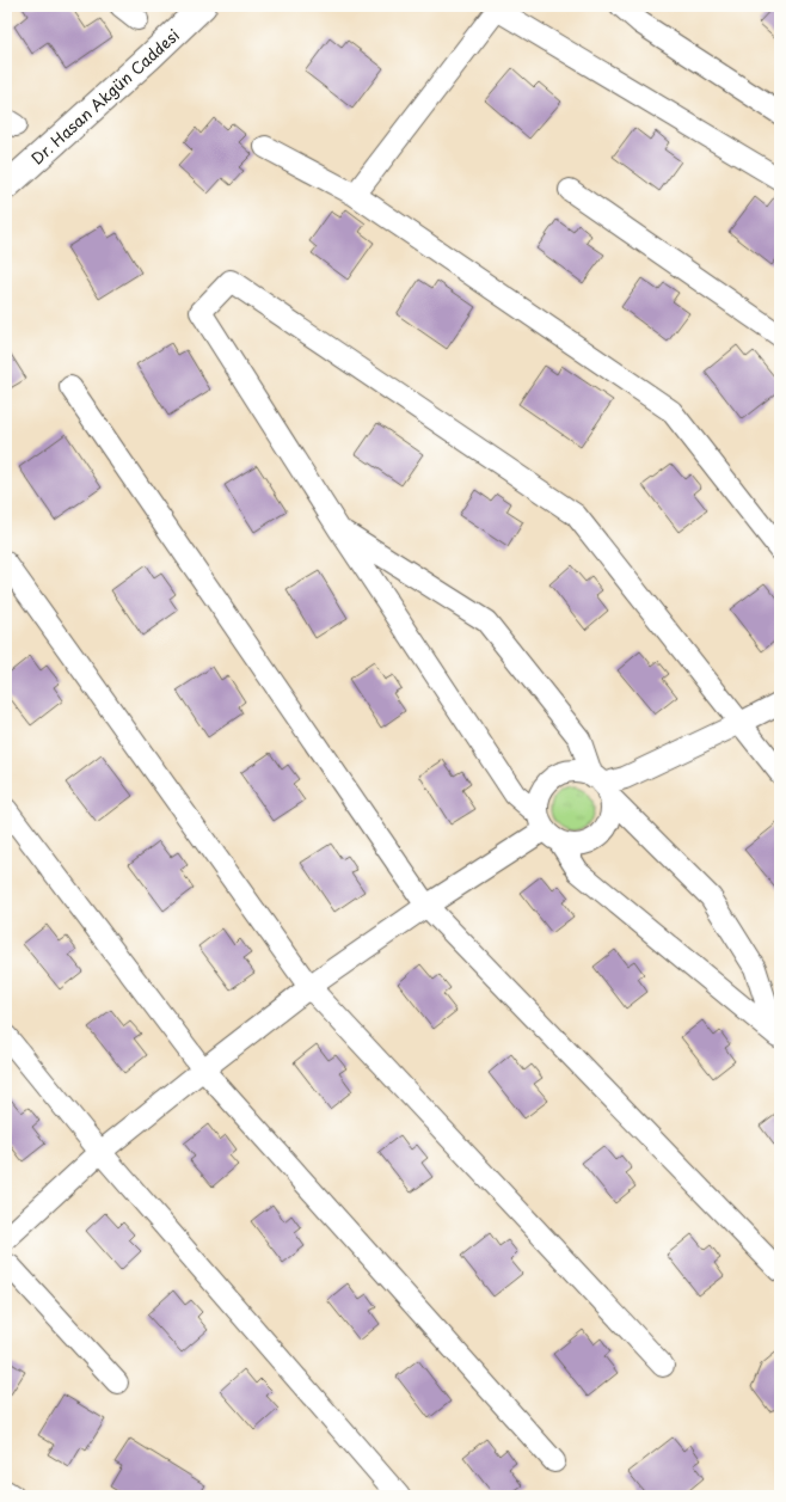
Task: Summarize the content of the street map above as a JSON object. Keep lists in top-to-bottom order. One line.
{"streets":{"street":["Dr. Hasan Akgün Caddesi"]}}
